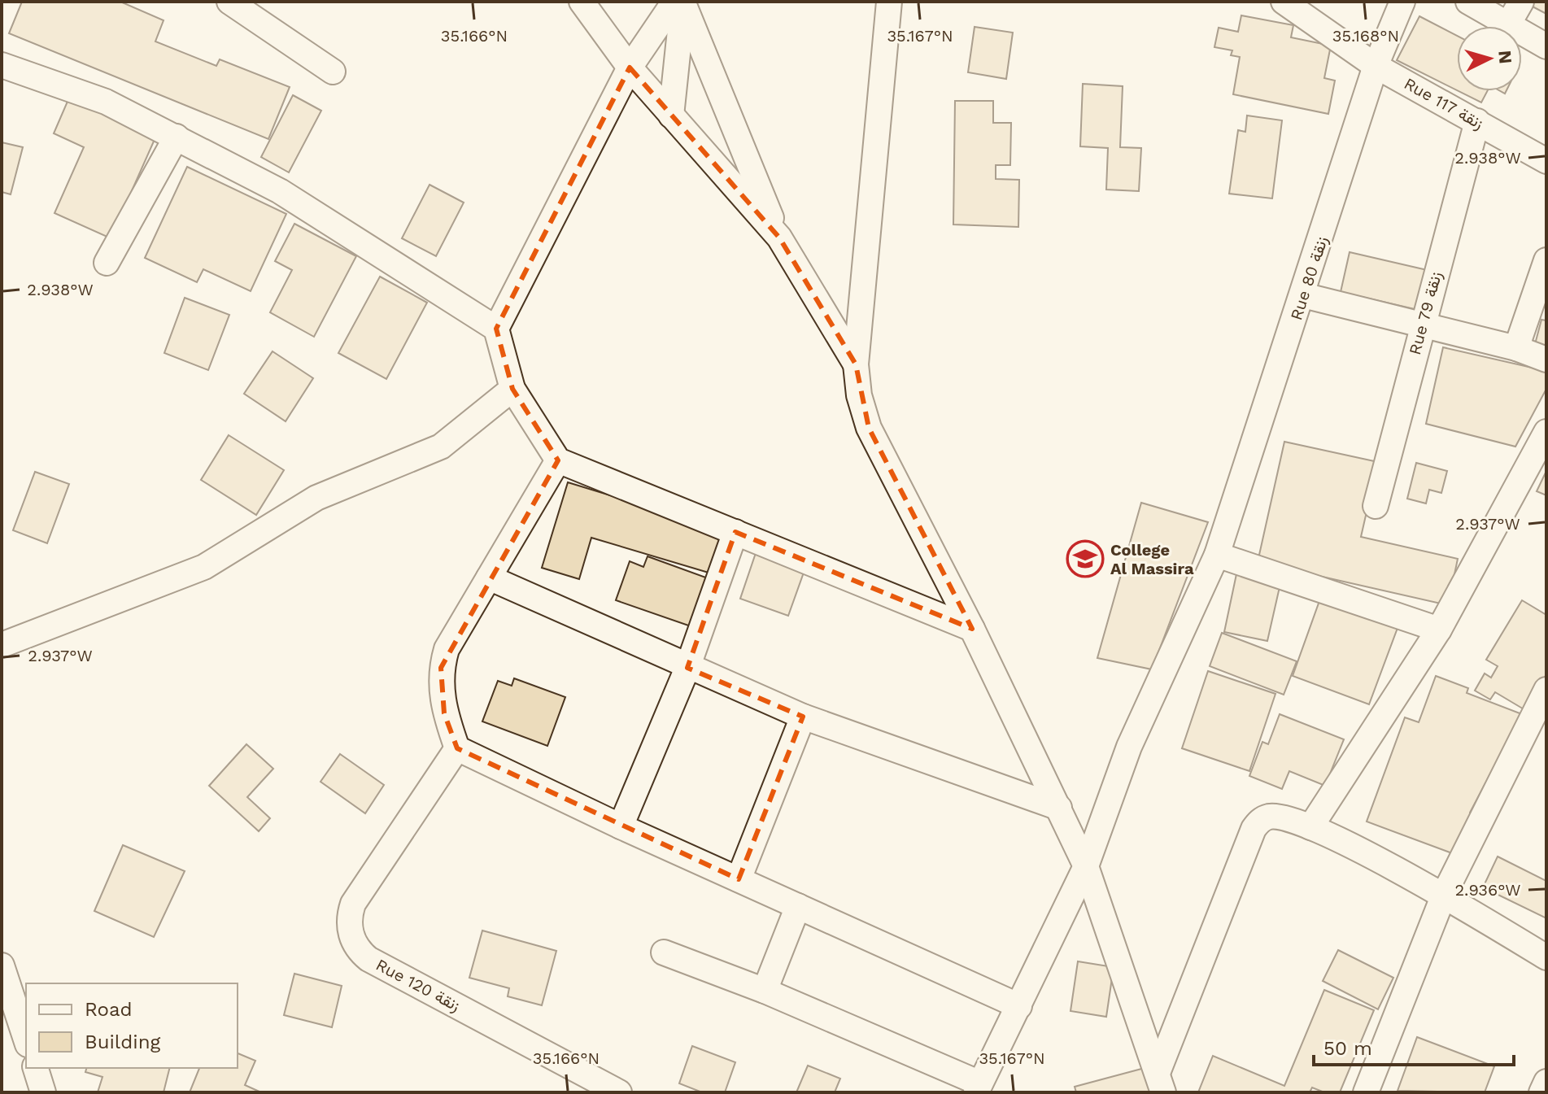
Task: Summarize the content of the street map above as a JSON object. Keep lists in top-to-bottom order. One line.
{"streets":{"street":["Rue 117 زنقة","Rue 80 زنقة","Rue 79 زنقة","Rue 120 زنقة"]},"crossings":[["Rue 117 زنقة","Rue 80 زنقة"],["Rue 117 زنقة","Rue 79 زنقة"]],"places":{"school or university":["College Al Massira"]},"legend":["Road","Building"],"scale_bar":"50 m","north":"right","coordinates":["35.166°N","35.167°N","35.168°N","2.938°W","2.937°W","2.936°W"]}
